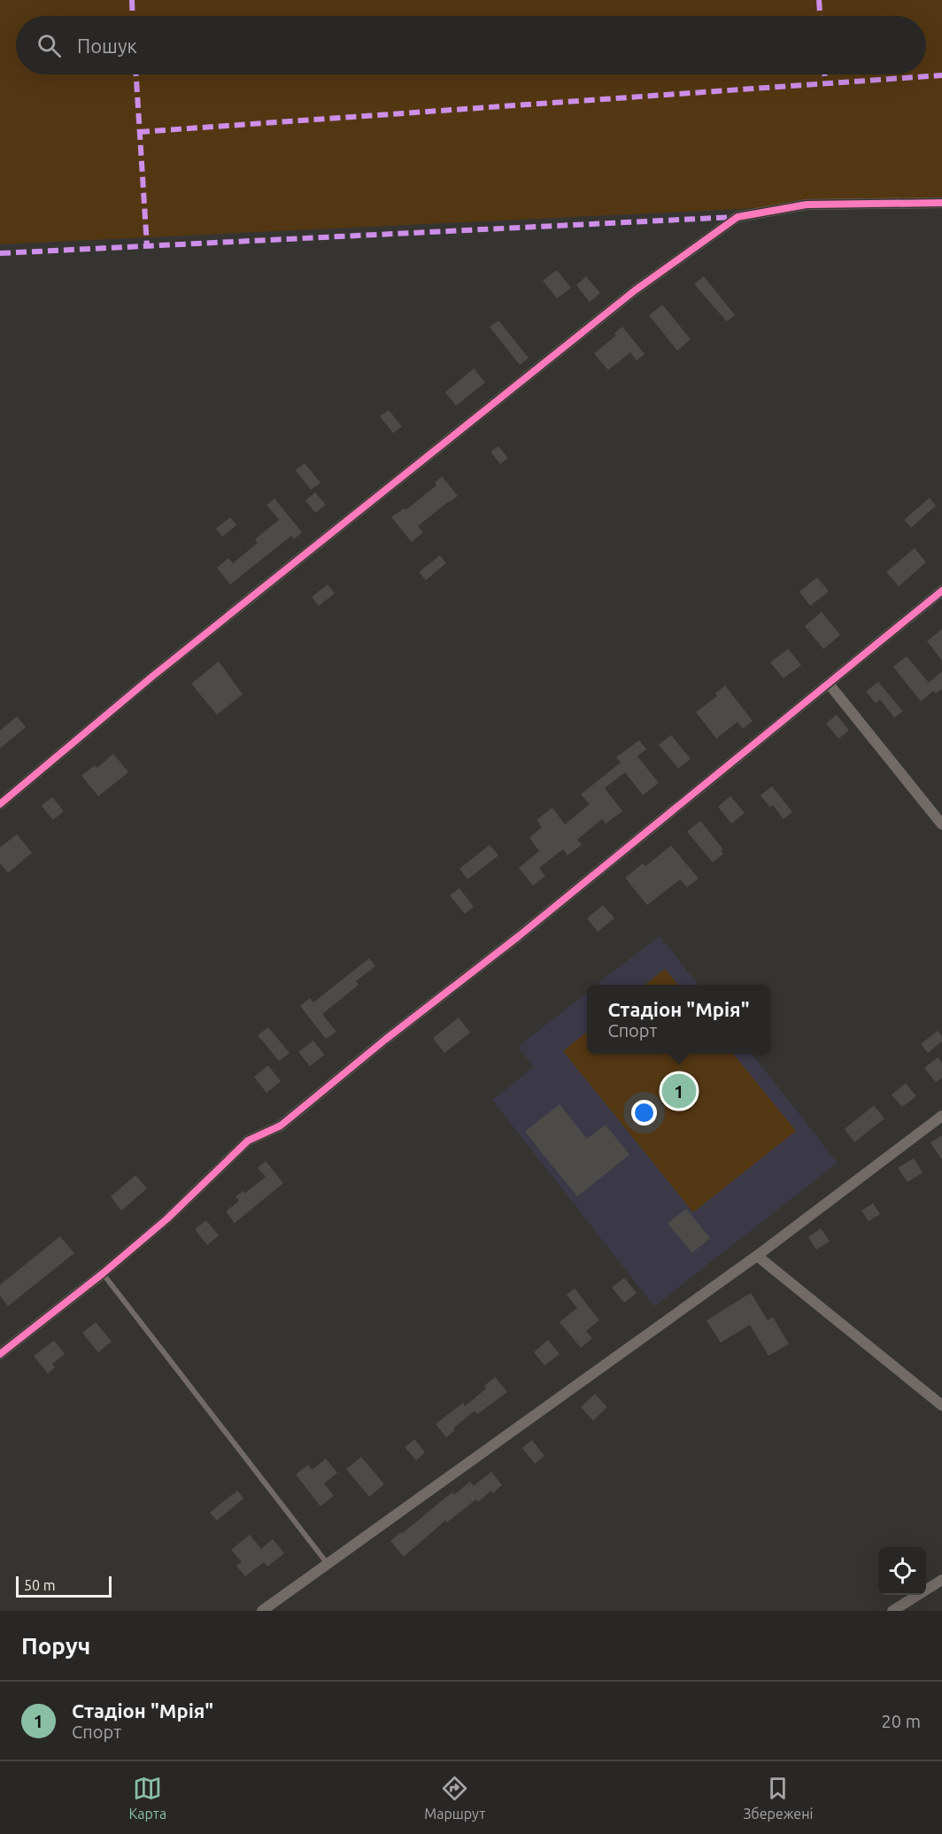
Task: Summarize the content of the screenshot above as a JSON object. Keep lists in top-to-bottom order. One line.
{"scale_bar":"50 m","page":{"search":"Пошук","popup":["Стадіон \"Мрія\"","Спорт"],"pins":"1","scale":"50 m","heading":"Поруч","list":[{"mark":"1","name":"Стадіон \"Мрія\"","note":"Спорт","value":"20 m"}],"nav":["Карта","Маршрут","Збережені"]}}
